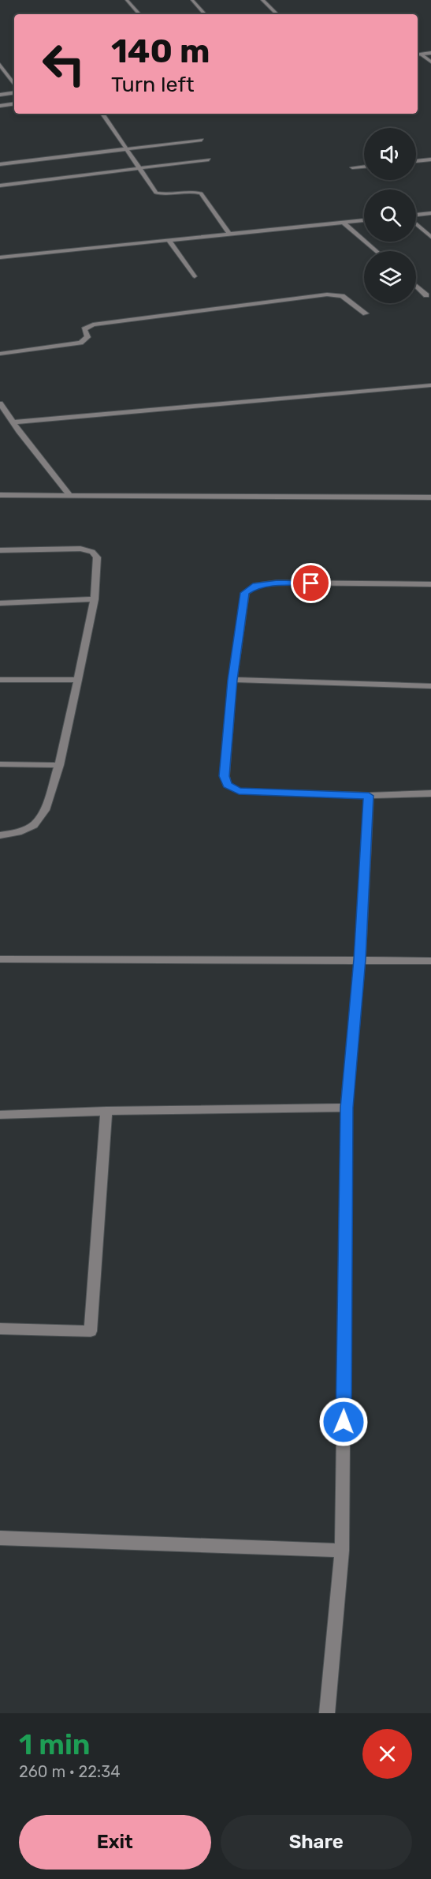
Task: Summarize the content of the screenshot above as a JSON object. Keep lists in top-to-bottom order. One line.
{"page":{"turn":["140 m","Turn left"],"heading":["1 min","260 m · 22:34"],"buttons":["Exit","Share"]}}
